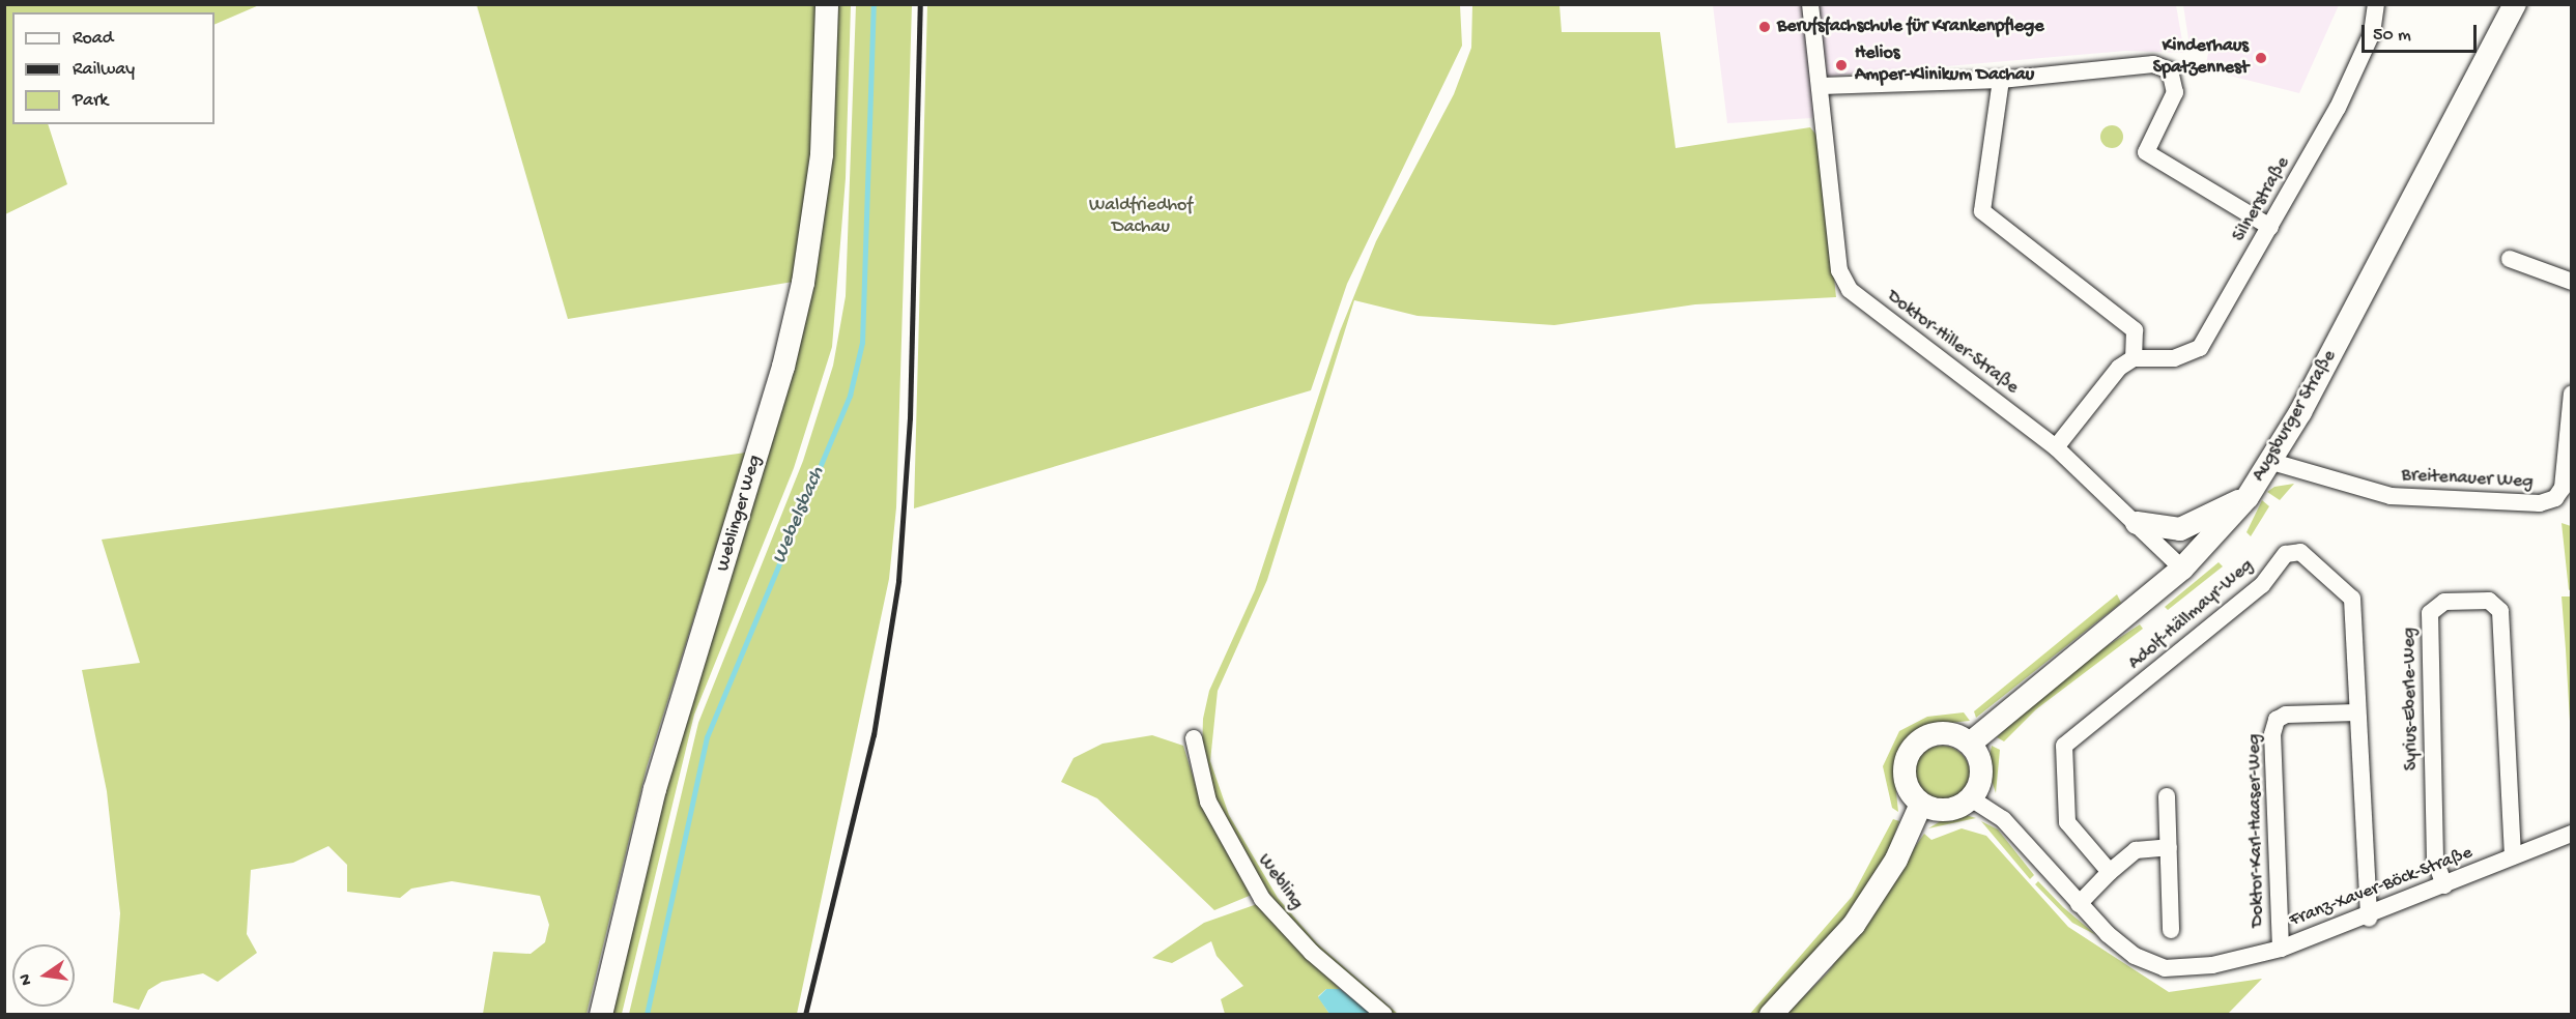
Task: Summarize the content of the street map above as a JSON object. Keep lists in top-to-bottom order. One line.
{"streets":{"main road":["Augsburger Straße","Weblinger Weg"],"street":["Silnerstraße","Doktor-Hiller-Straße","Breitenauer Weg","Adolf-Hällmayr-Weg","Syrius-Eberle-Weg","Doktor-Karl-Haaser-Weg","Webling","Franz-Xaver-Böck-Straße"]},"crossings":[["Doktor-Hiller-Straße","Augsburger Straße"],["Augsburger Straße","Breitenauer Weg"],["Augsburger Straße","Franz-Xaver-Böck-Straße"],["Adolf-Hällmayr-Weg","Doktor-Karl-Haaser-Weg"],["Adolf-Hällmayr-Weg","Franz-Xaver-Böck-Straße"],["Syrius-Eberle-Weg","Franz-Xaver-Böck-Straße"],["Doktor-Karl-Haaser-Weg","Franz-Xaver-Böck-Straße"]],"water":["Webelsbach"],"parks":["Waldfriedhof Dachau"],"places":["Berufsfachschule für Krankenpflege","Kinderhaus Spatzennest","Helios Amper-Klinikum Dachau"],"legend":["Road","Railway","Park"],"scale_bar":"50 m","north":"left"}
